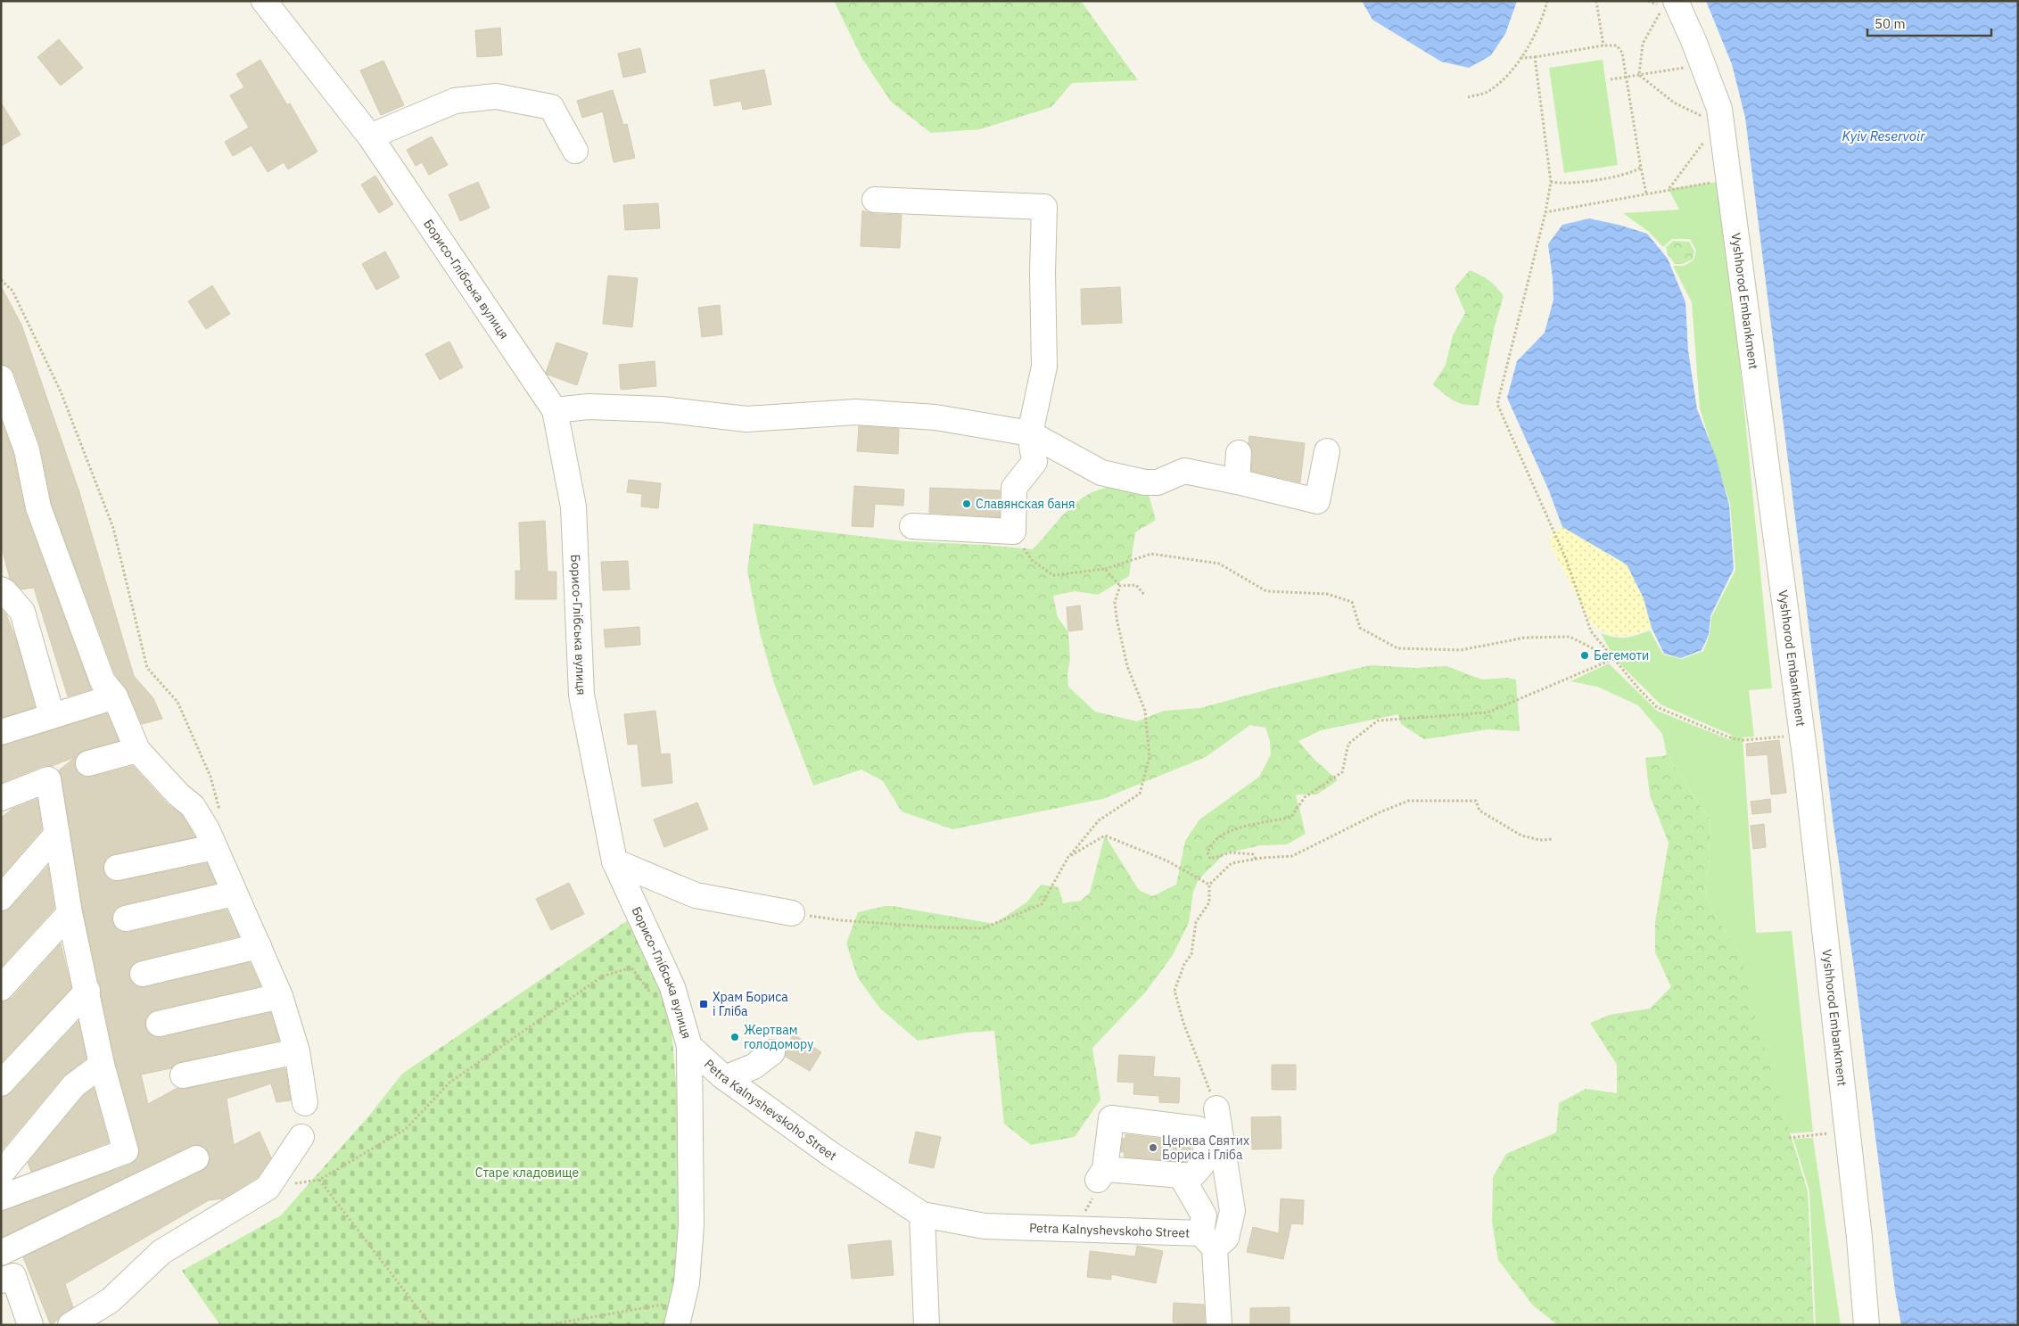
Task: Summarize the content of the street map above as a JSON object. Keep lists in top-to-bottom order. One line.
{"streets":{"street":["Борисо-Глібська вулиця","Vyshhorod Embankment","Petra Kalnyshevskoho Street"]},"crossings":[["Борисо-Глібська вулиця","Petra Kalnyshevskoho Street"]],"water":["Kyiv Reservoir"],"parks":["Старе кладовище"],"places":{"other":["Славянская баня","Бегемоти","Жертвам голодомору","Церква Святих Бориса і Гліба"],"transit":["Храм Бориса і Гліба"]},"scale_bar":"50 m"}
